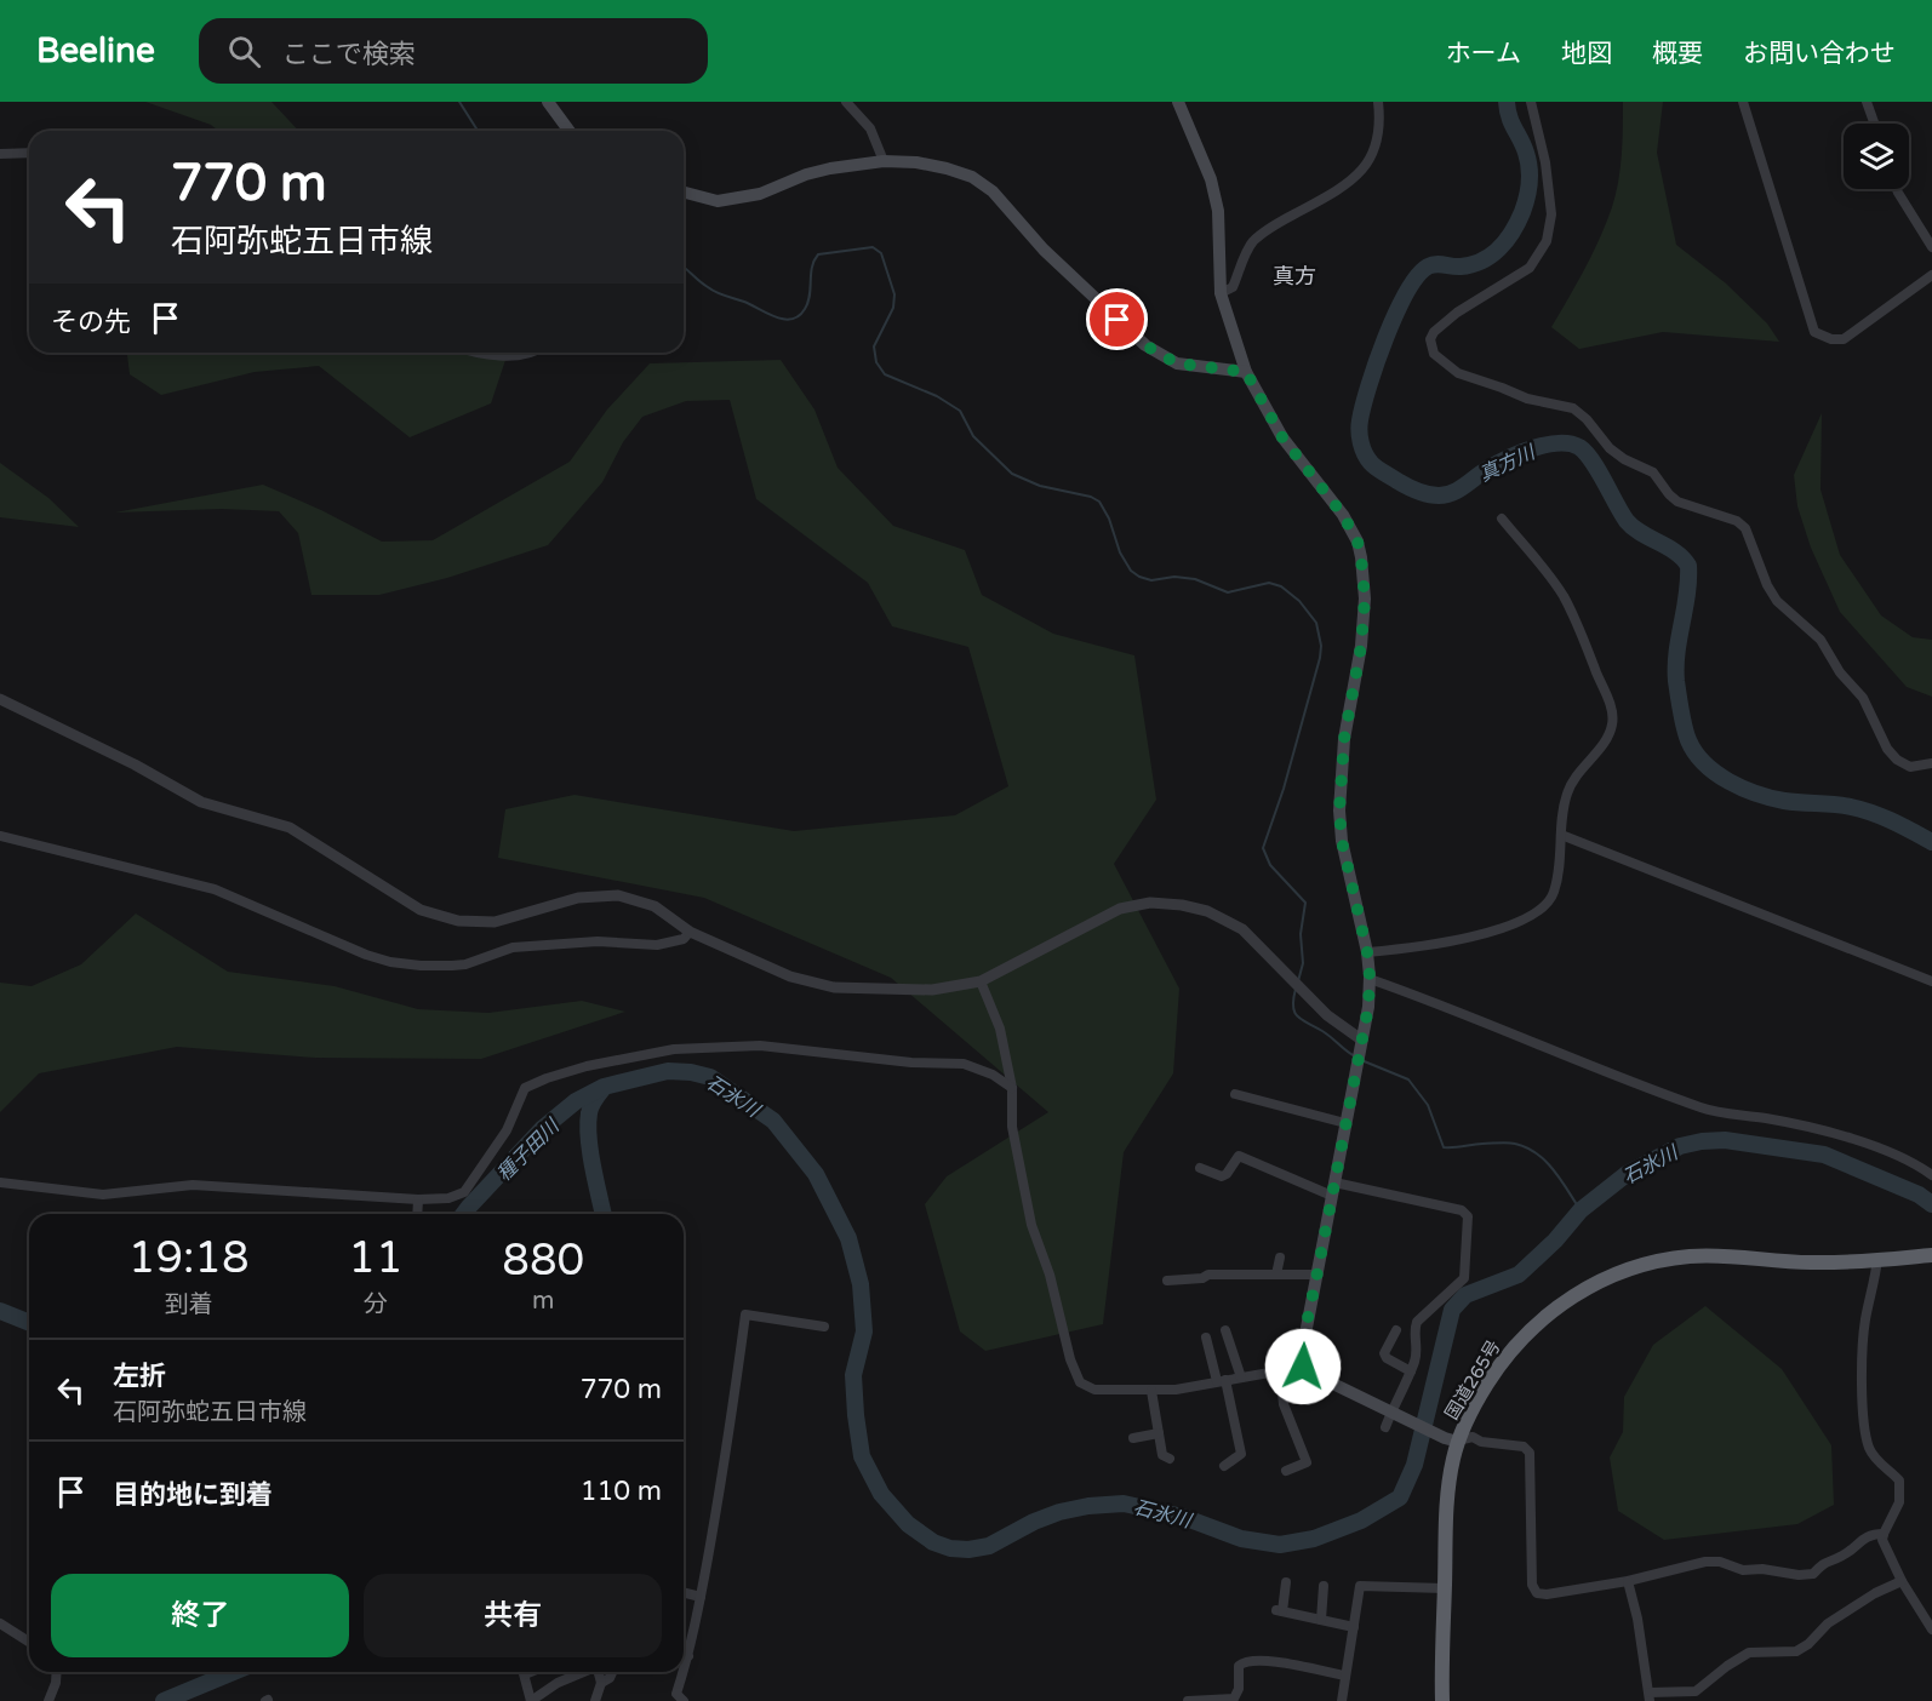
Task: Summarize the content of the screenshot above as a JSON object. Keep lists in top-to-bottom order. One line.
{"streets":{"highway":["国道265号"]},"districts":["真方"],"water":["真方川","石氷川","種子田川"],"page":{"header":"Beeline","search":"ここで検索","nav":["ホーム","地図","概要","お問い合わせ"],"turn":["770 m","石阿弥蛇五日市線"],"then":"その先","eta":["19:18","到着","11","分","880","m"],"list":[{"name":"左折","note":"石阿弥蛇五日市線","value":"770 m"},{"name":"目的地に到着","value":"110 m"}],"buttons":["終了","共有"]}}
